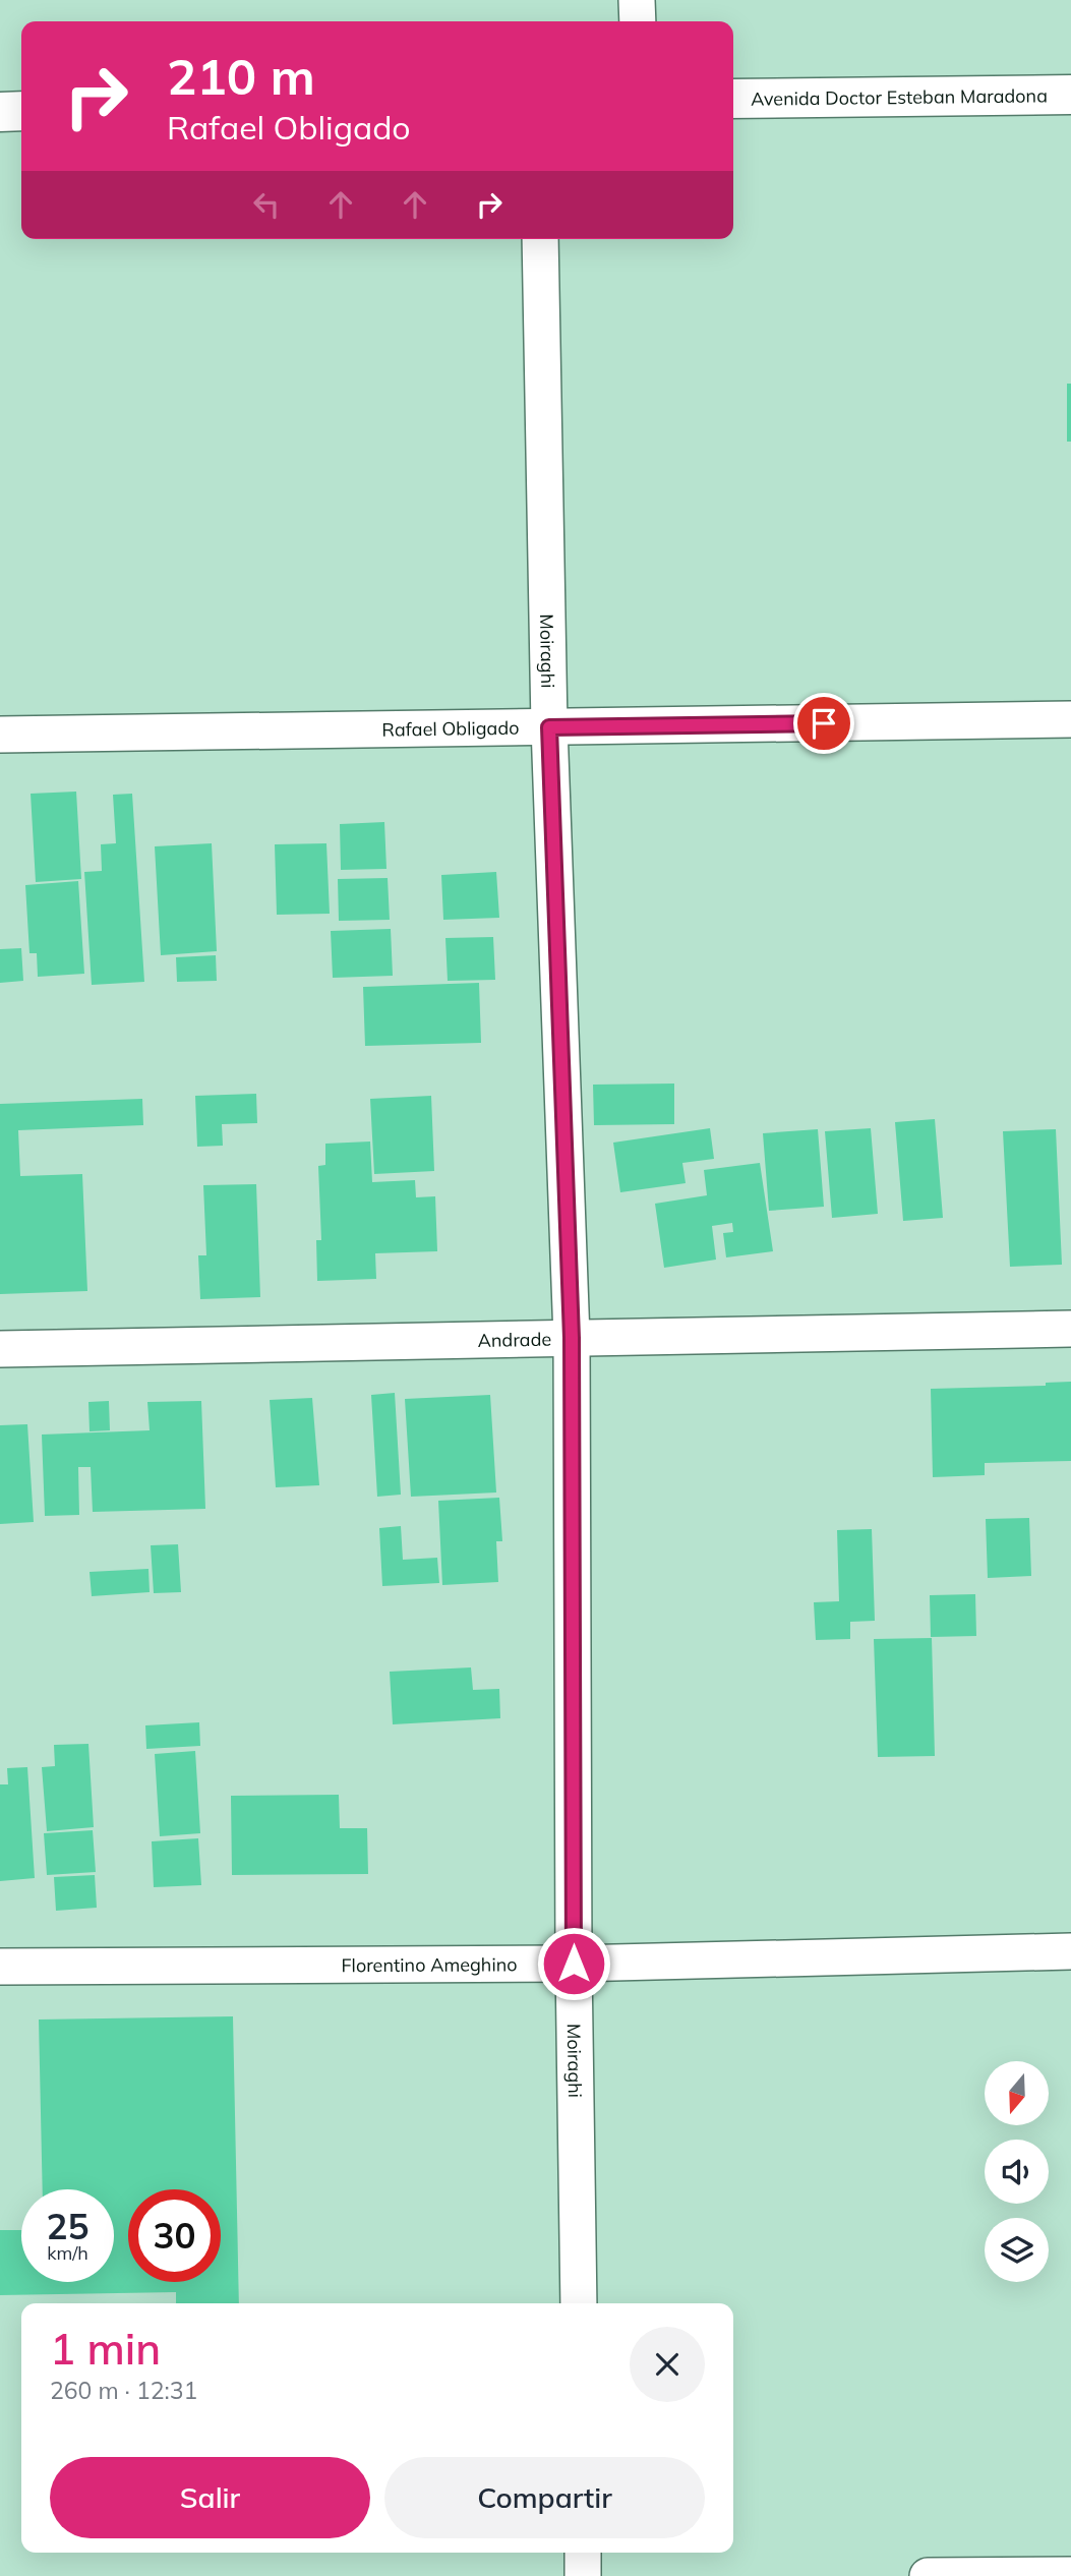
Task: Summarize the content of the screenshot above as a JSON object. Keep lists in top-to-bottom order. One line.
{"streets":{"main road":["Avenida Doctor Esteban Maradona"],"street":["Moiraghi","Rafael Obligado","Andrade","Florentino Ameghino"]},"crossings":[["Moiraghi","Rafael Obligado"],["Moiraghi","Andrade"],["Moiraghi","Florentino Ameghino"]],"north":"bottom","page":{"turn":["210 m","Rafael Obligado"],"speed":"25 km/h","limit":"30","heading":["1 min","260 m · 12:31"],"buttons":["Salir","Compartir"]}}
